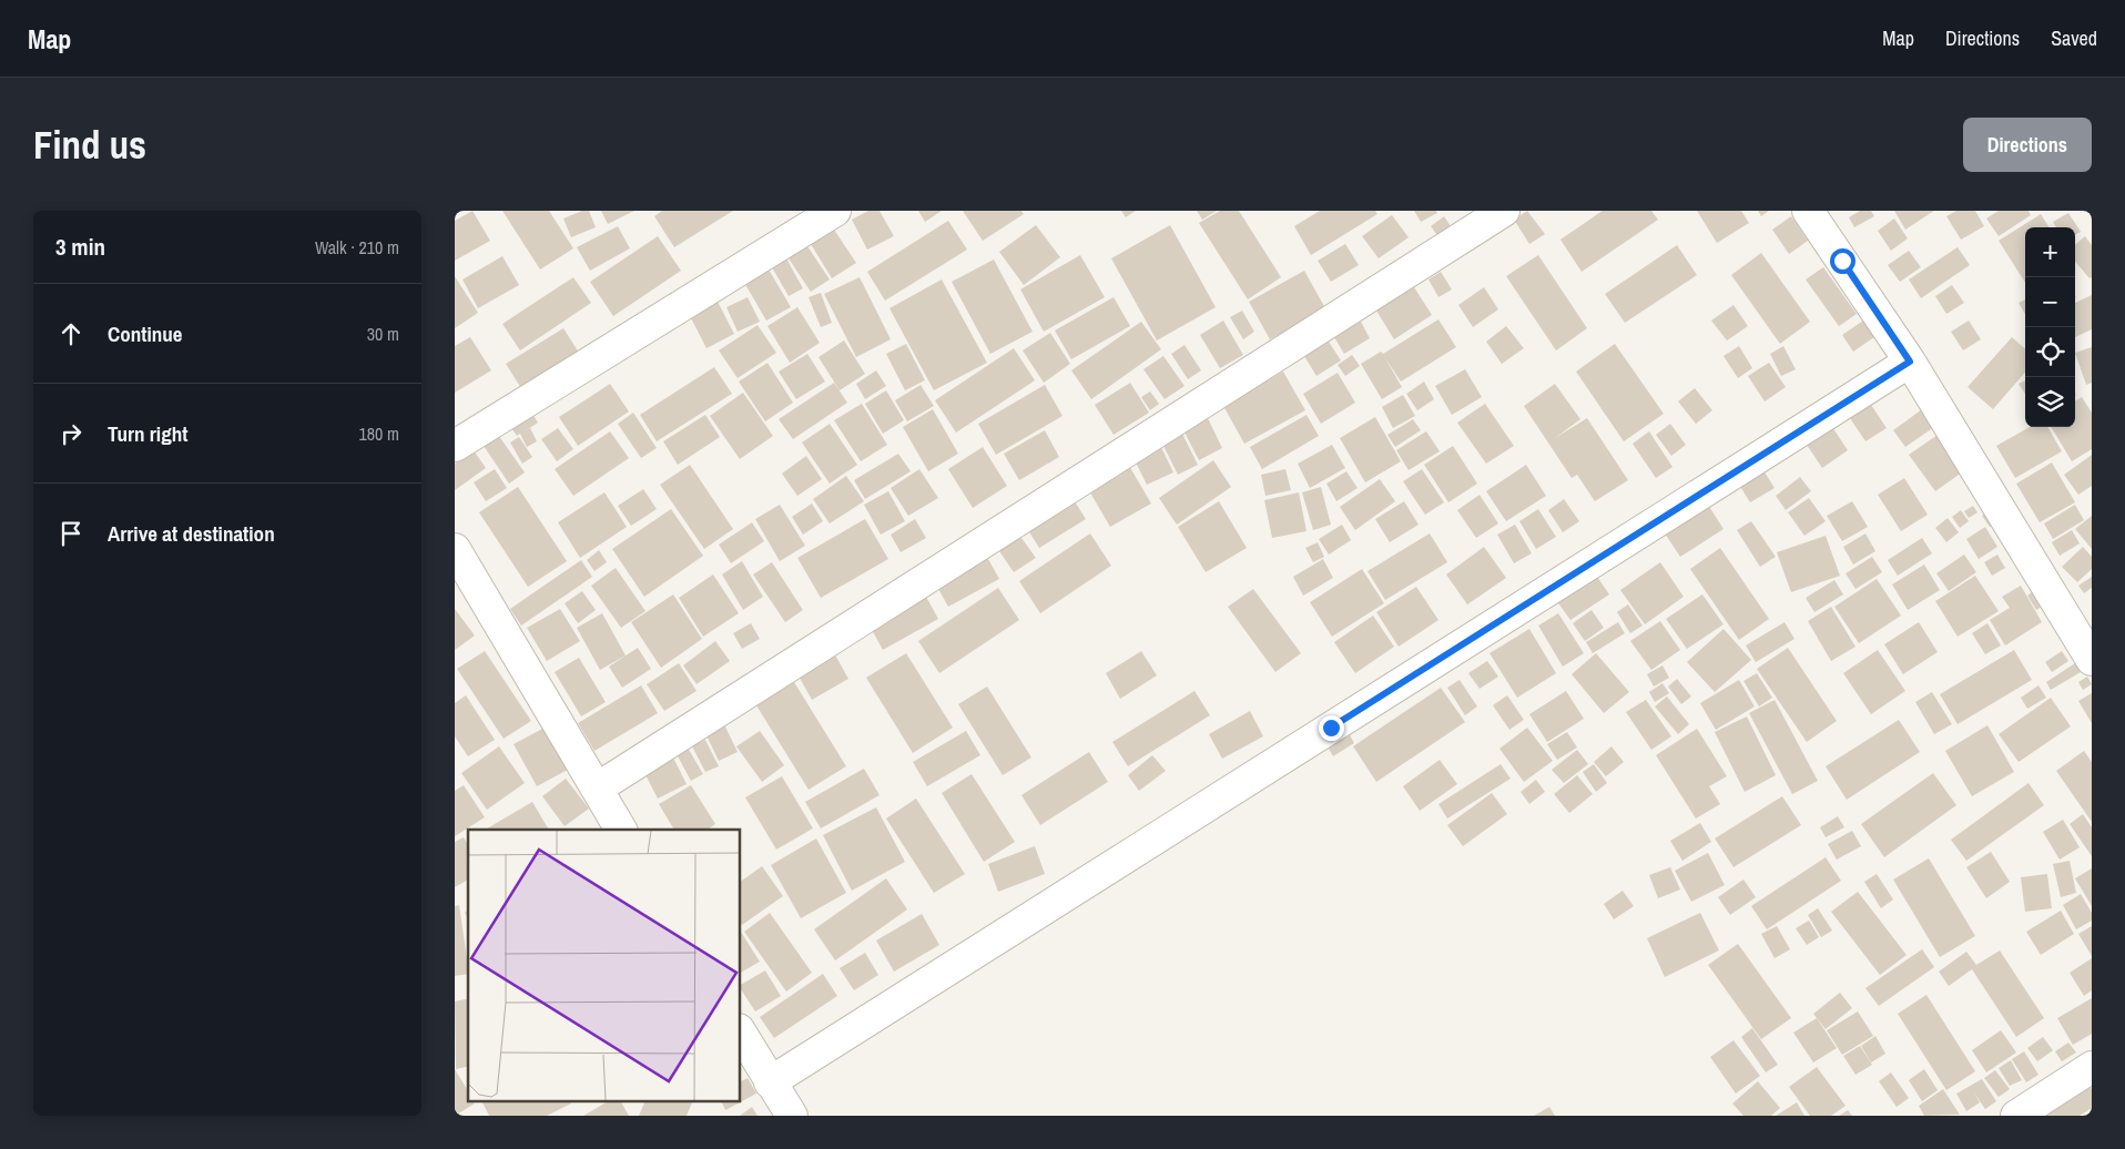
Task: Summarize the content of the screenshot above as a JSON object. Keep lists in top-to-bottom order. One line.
{"page":{"header":"Map","nav":["Map","Directions","Saved"],"buttons":"Directions","title":"Find us","heading":["3 min","Walk · 210 m"],"map_buttons":["+","−"],"list":[["Continue","30 m"],["Turn right","180 m"],"Arrive at destination"]}}
